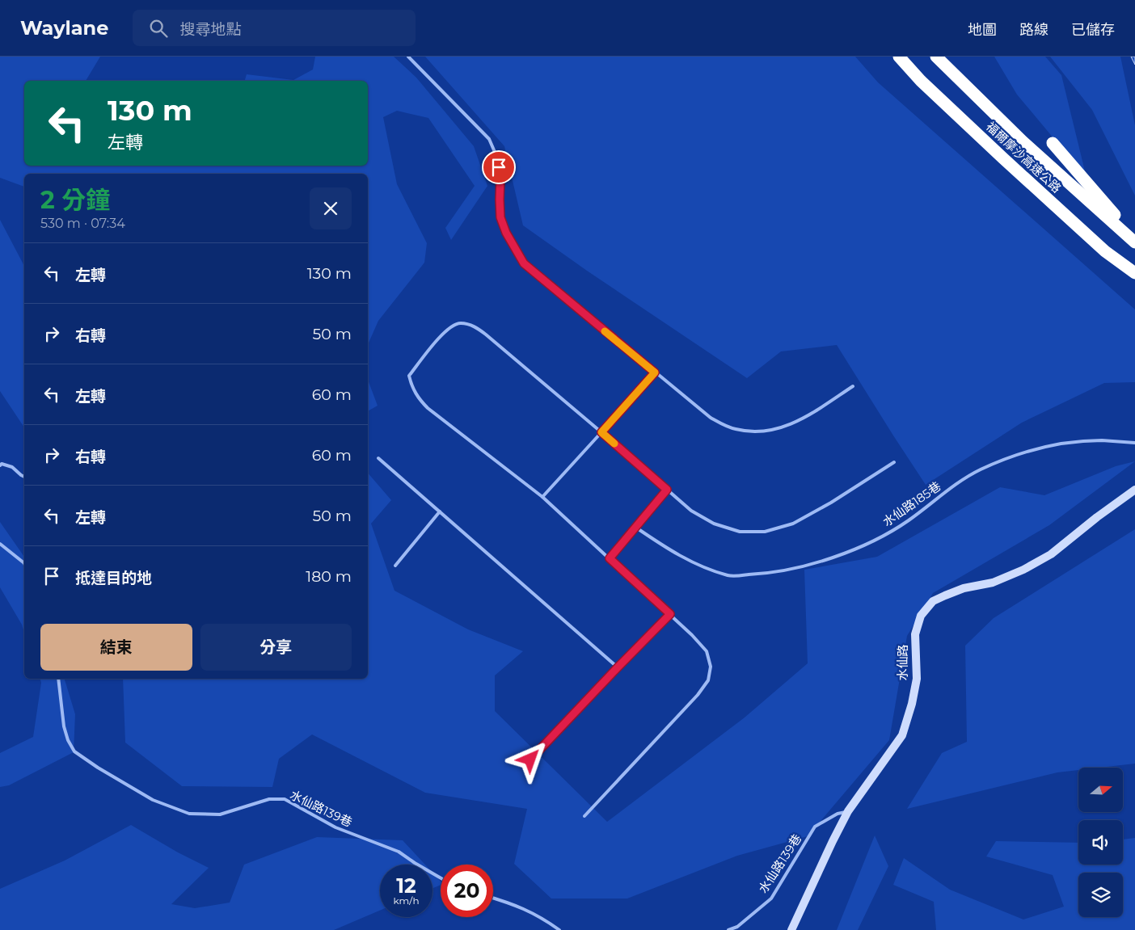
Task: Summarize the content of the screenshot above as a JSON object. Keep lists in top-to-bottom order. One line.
{"streets":{"highway":["福爾摩沙高速公路"],"street":["水仙路"],"lane":["水仙路185巷","水仙路139巷"]},"crossings":[["水仙路","水仙路139巷"]],"north":"right","page":{"header":"Waylane","search":"搜尋地點","nav":["地圖","路線","已儲存"],"turn":["130 m","左轉"],"heading":["2 分鐘","530 m · 07:34"],"list":[{"name":"左轉","value":"130 m"},{"name":"右轉","value":"50 m"},{"name":"左轉","value":"60 m"},{"name":"右轉","value":"60 m"},{"name":"左轉","value":"50 m"},{"name":"抵達目的地","value":"180 m"}],"buttons":["結束","分享"],"speed":"12 km/h","limit":"20"}}
